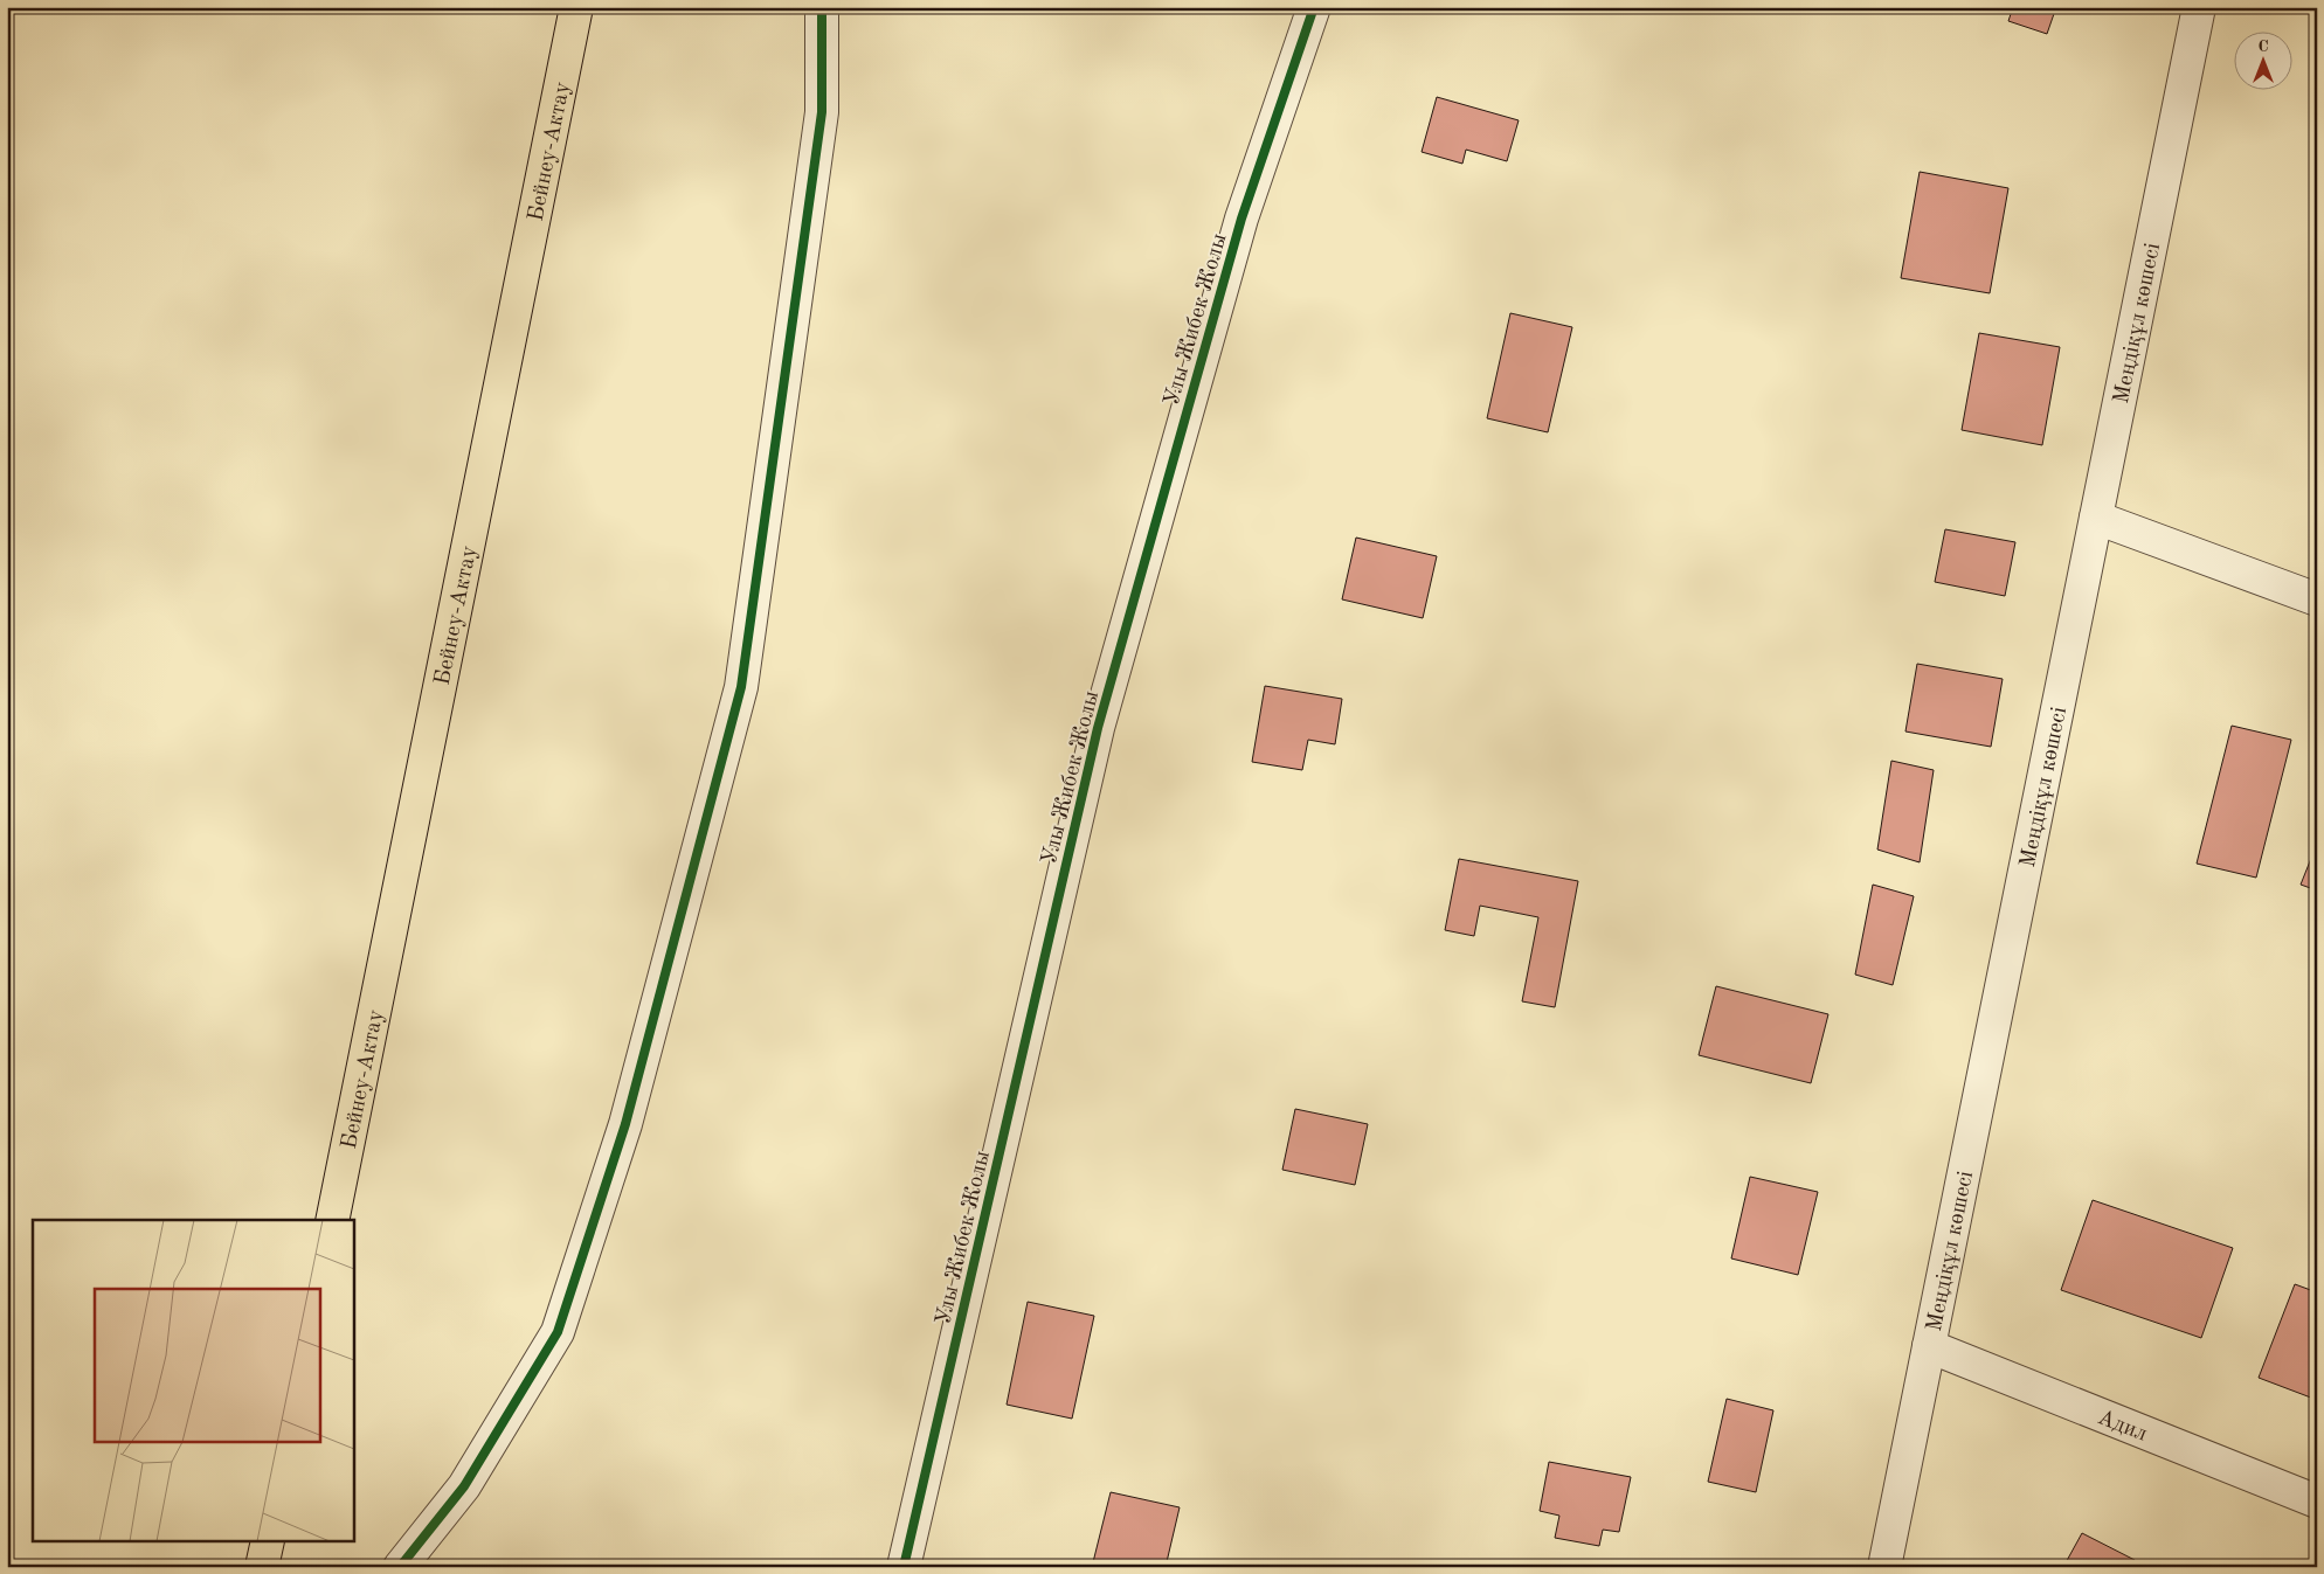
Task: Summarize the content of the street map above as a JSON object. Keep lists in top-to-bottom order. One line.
{"streets":{"highway":["Бейнеу-Актау"],"street":["Улы Жибек Жолы","Меңдіқұл көшесі","Адил"]},"crossings":[["Меңдіқұл көшесі","Адил"]],"north":"top"}
